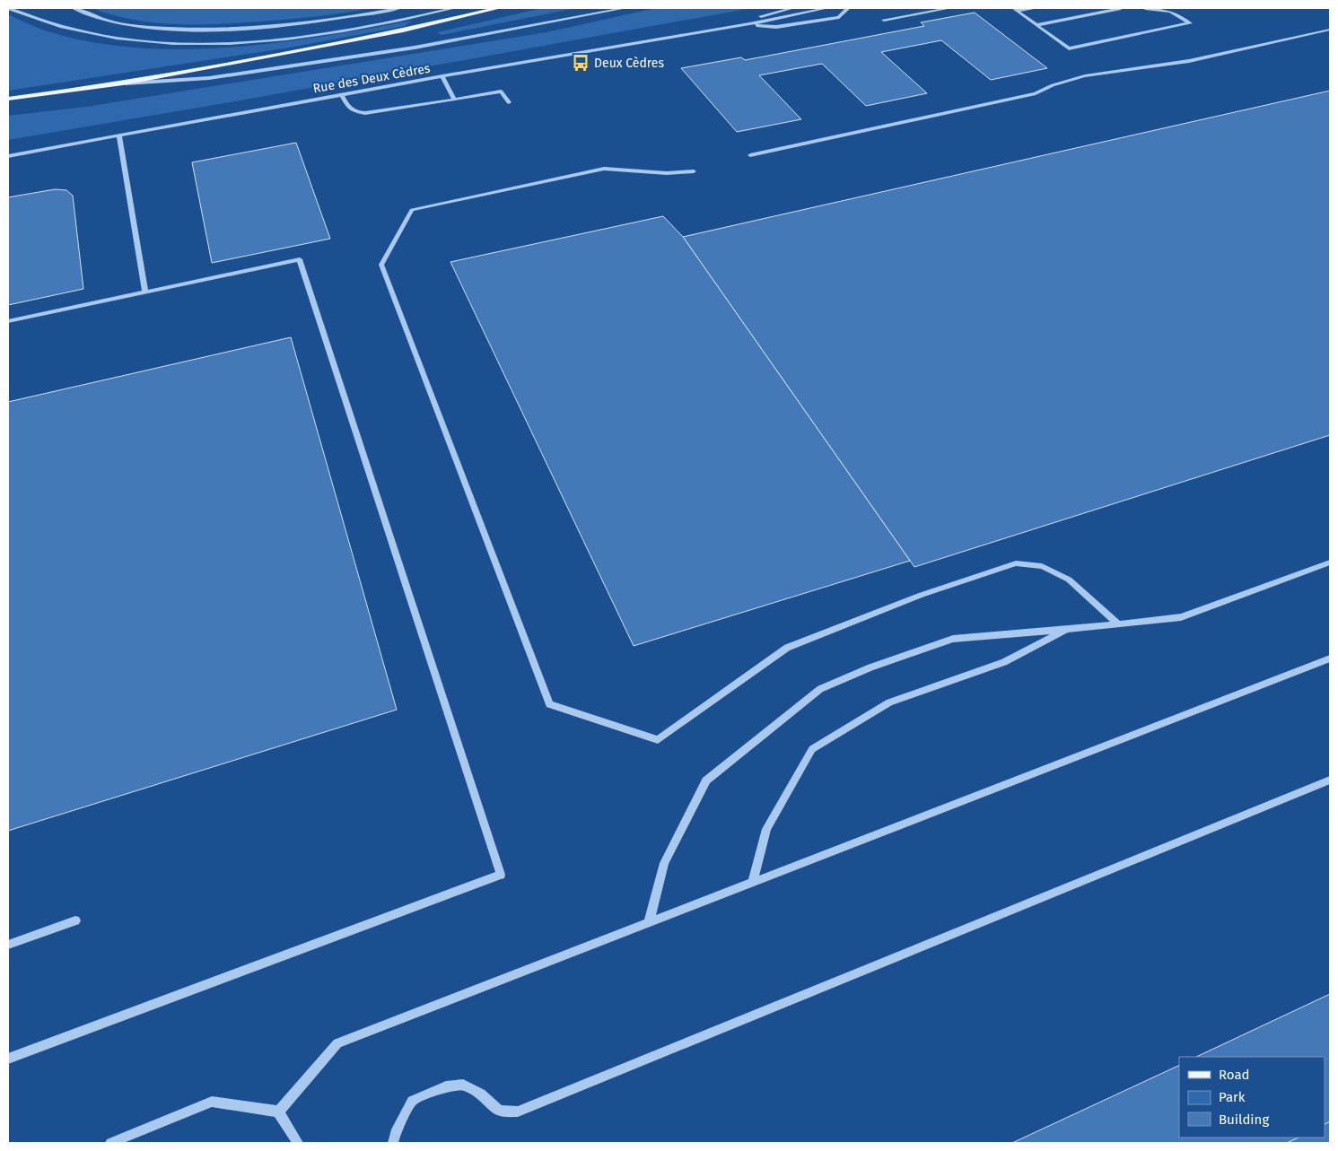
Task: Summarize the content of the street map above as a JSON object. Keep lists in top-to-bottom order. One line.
{"streets":{"street":["Rue des Deux Cèdres"]},"places":{"bus stop":["Deux Cèdres"]},"legend":["Road","Park","Building"]}
